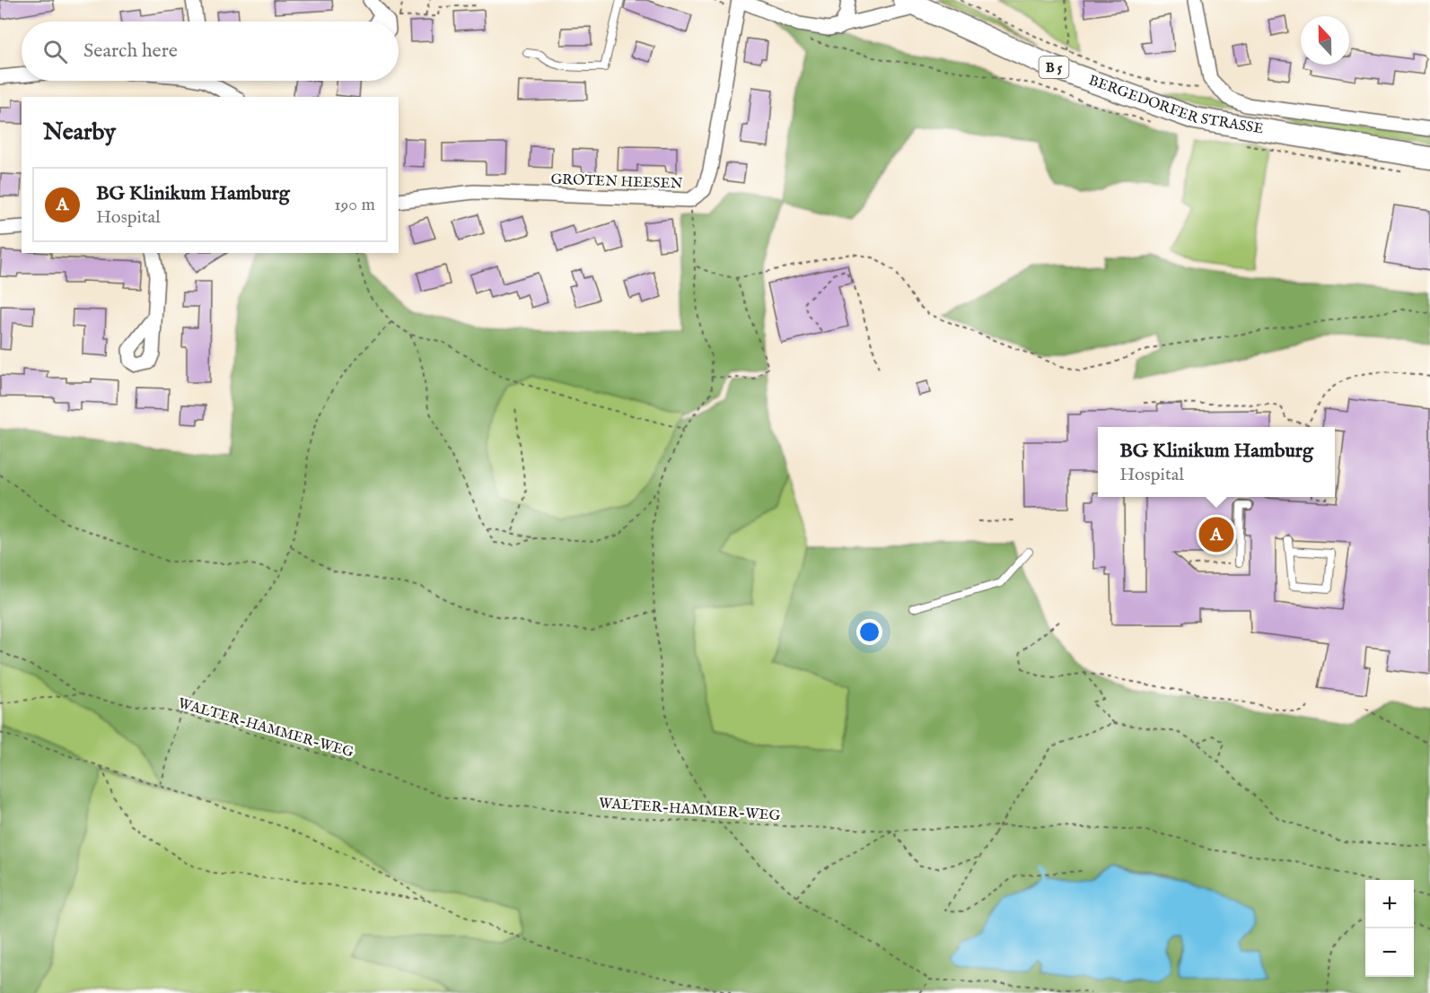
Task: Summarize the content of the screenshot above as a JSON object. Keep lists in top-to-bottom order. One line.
{"streets":{"main road":["B 5","BERGEDORFER STRASSE"],"street":["GROTEN HEESEN"],"path":["WALTER-HAMMER-WEG"]},"north":"top","page":{"search":"Search here","heading":"Nearby","list":[{"mark":"A","name":"BG Klinikum Hamburg","note":"Hospital","value":"190 m"}],"popup":["BG Klinikum Hamburg","Hospital"],"pins":"A","map_buttons":["+","−"]}}
